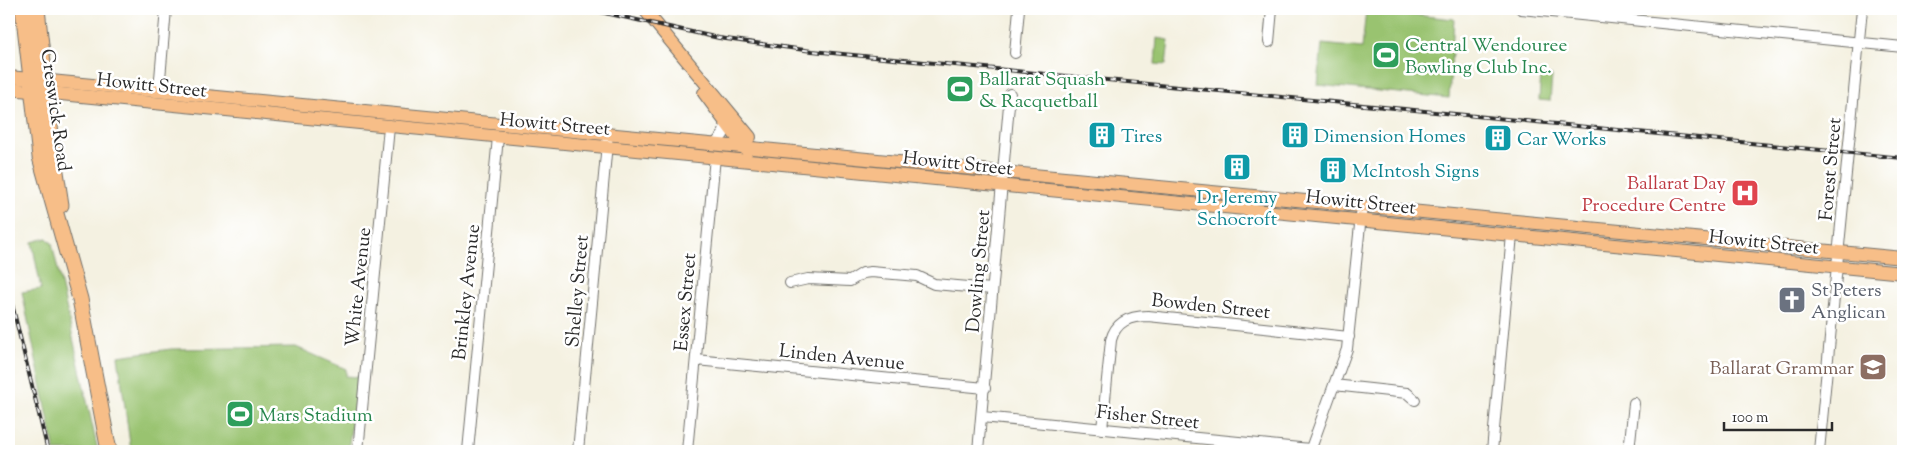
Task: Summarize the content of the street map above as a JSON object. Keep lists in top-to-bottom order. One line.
{"streets":{"highway":["Creswick Road"],"main road":["Howitt Street"],"street":["Forest Street","Dowling Street","White Avenue","Shelley Street","Brinkley Avenue","Essex Street","Bowden Street","Linden Avenue","Fisher Street"]},"crossings":[["Howitt Street","Creswick Road"],["Howitt Street","Forest Street"],["Howitt Street","Dowling Street"],["Howitt Street","White Avenue"],["Howitt Street","Shelley Street"],["Howitt Street","Brinkley Avenue"],["Howitt Street","Essex Street"],["Dowling Street","Linden Avenue"],["Dowling Street","Fisher Street"],["Essex Street","Linden Avenue"],["Bowden Street","Fisher Street"]],"places":{"sports":["Central Wendouree Bowling Club Inc.","Ballarat Squash & Racquetball","Mars Stadium"],"building":["Tires","Dimension Homes","Car Works","Dr Jeremy Schocroft","McIntosh Signs"],"hospital":["Ballarat Day Procedure Centre"],"church":["St Peters Anglican"],"school or university":["Ballarat Grammar"]},"scale_bar":"100 m"}
